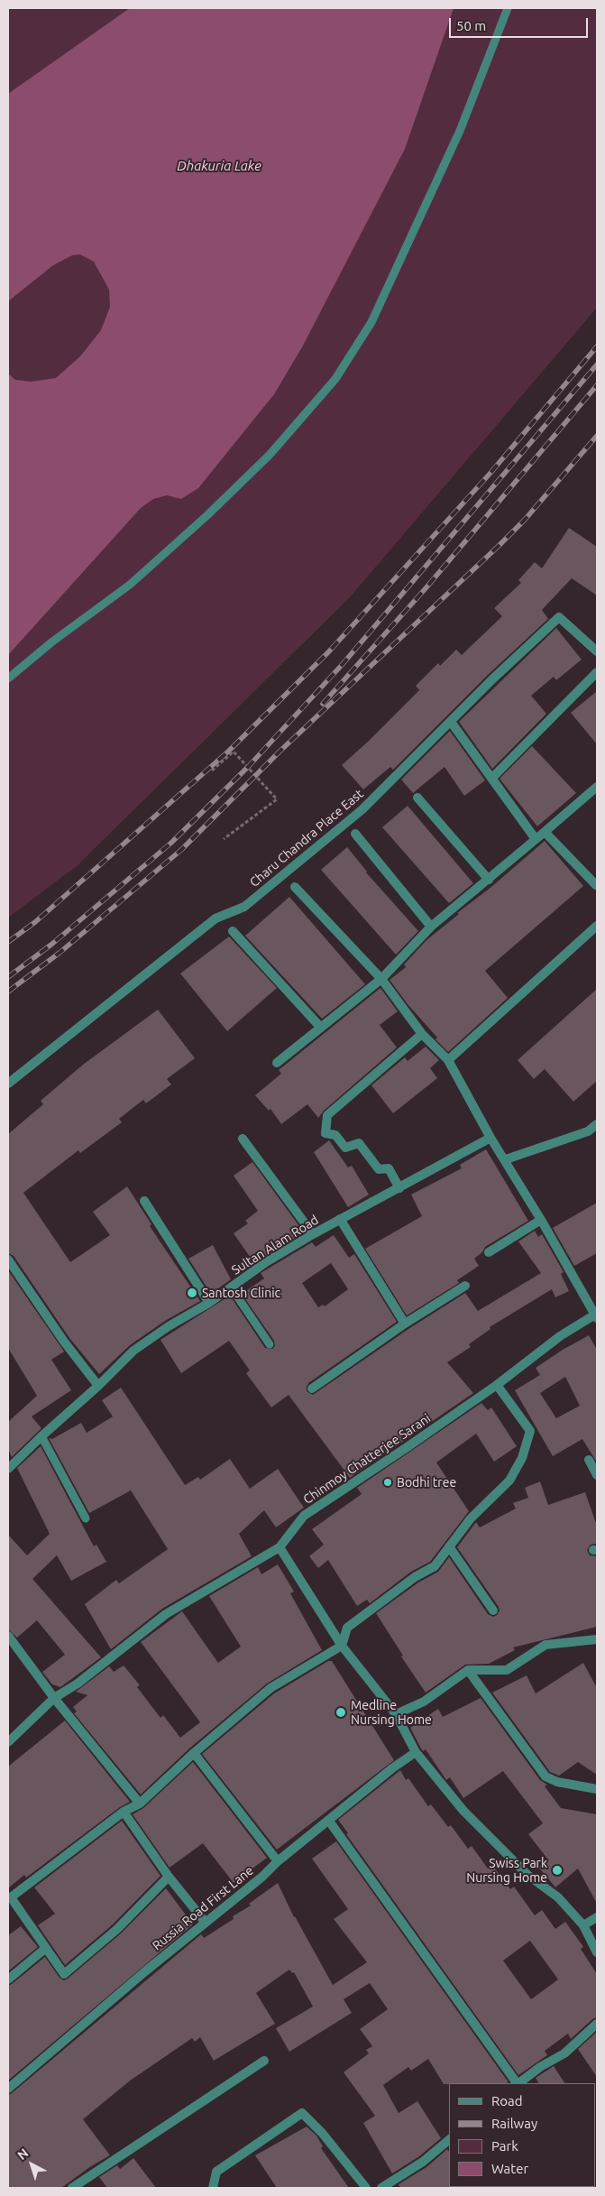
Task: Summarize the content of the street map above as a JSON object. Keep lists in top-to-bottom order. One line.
{"streets":{"street":["Charu Chandra Place East","Sultan Alam Road","Chinmoy Chatterjee Sarani","Russia Road First Lane"]},"water":["Dhakuria Lake"],"places":["Santosh Clinic","Bodhi tree","Medline Nursing Home","Swiss Park Nursing Home"],"legend":["Road","Railway","Park","Water"],"scale_bar":"50 m","north":"top left"}
